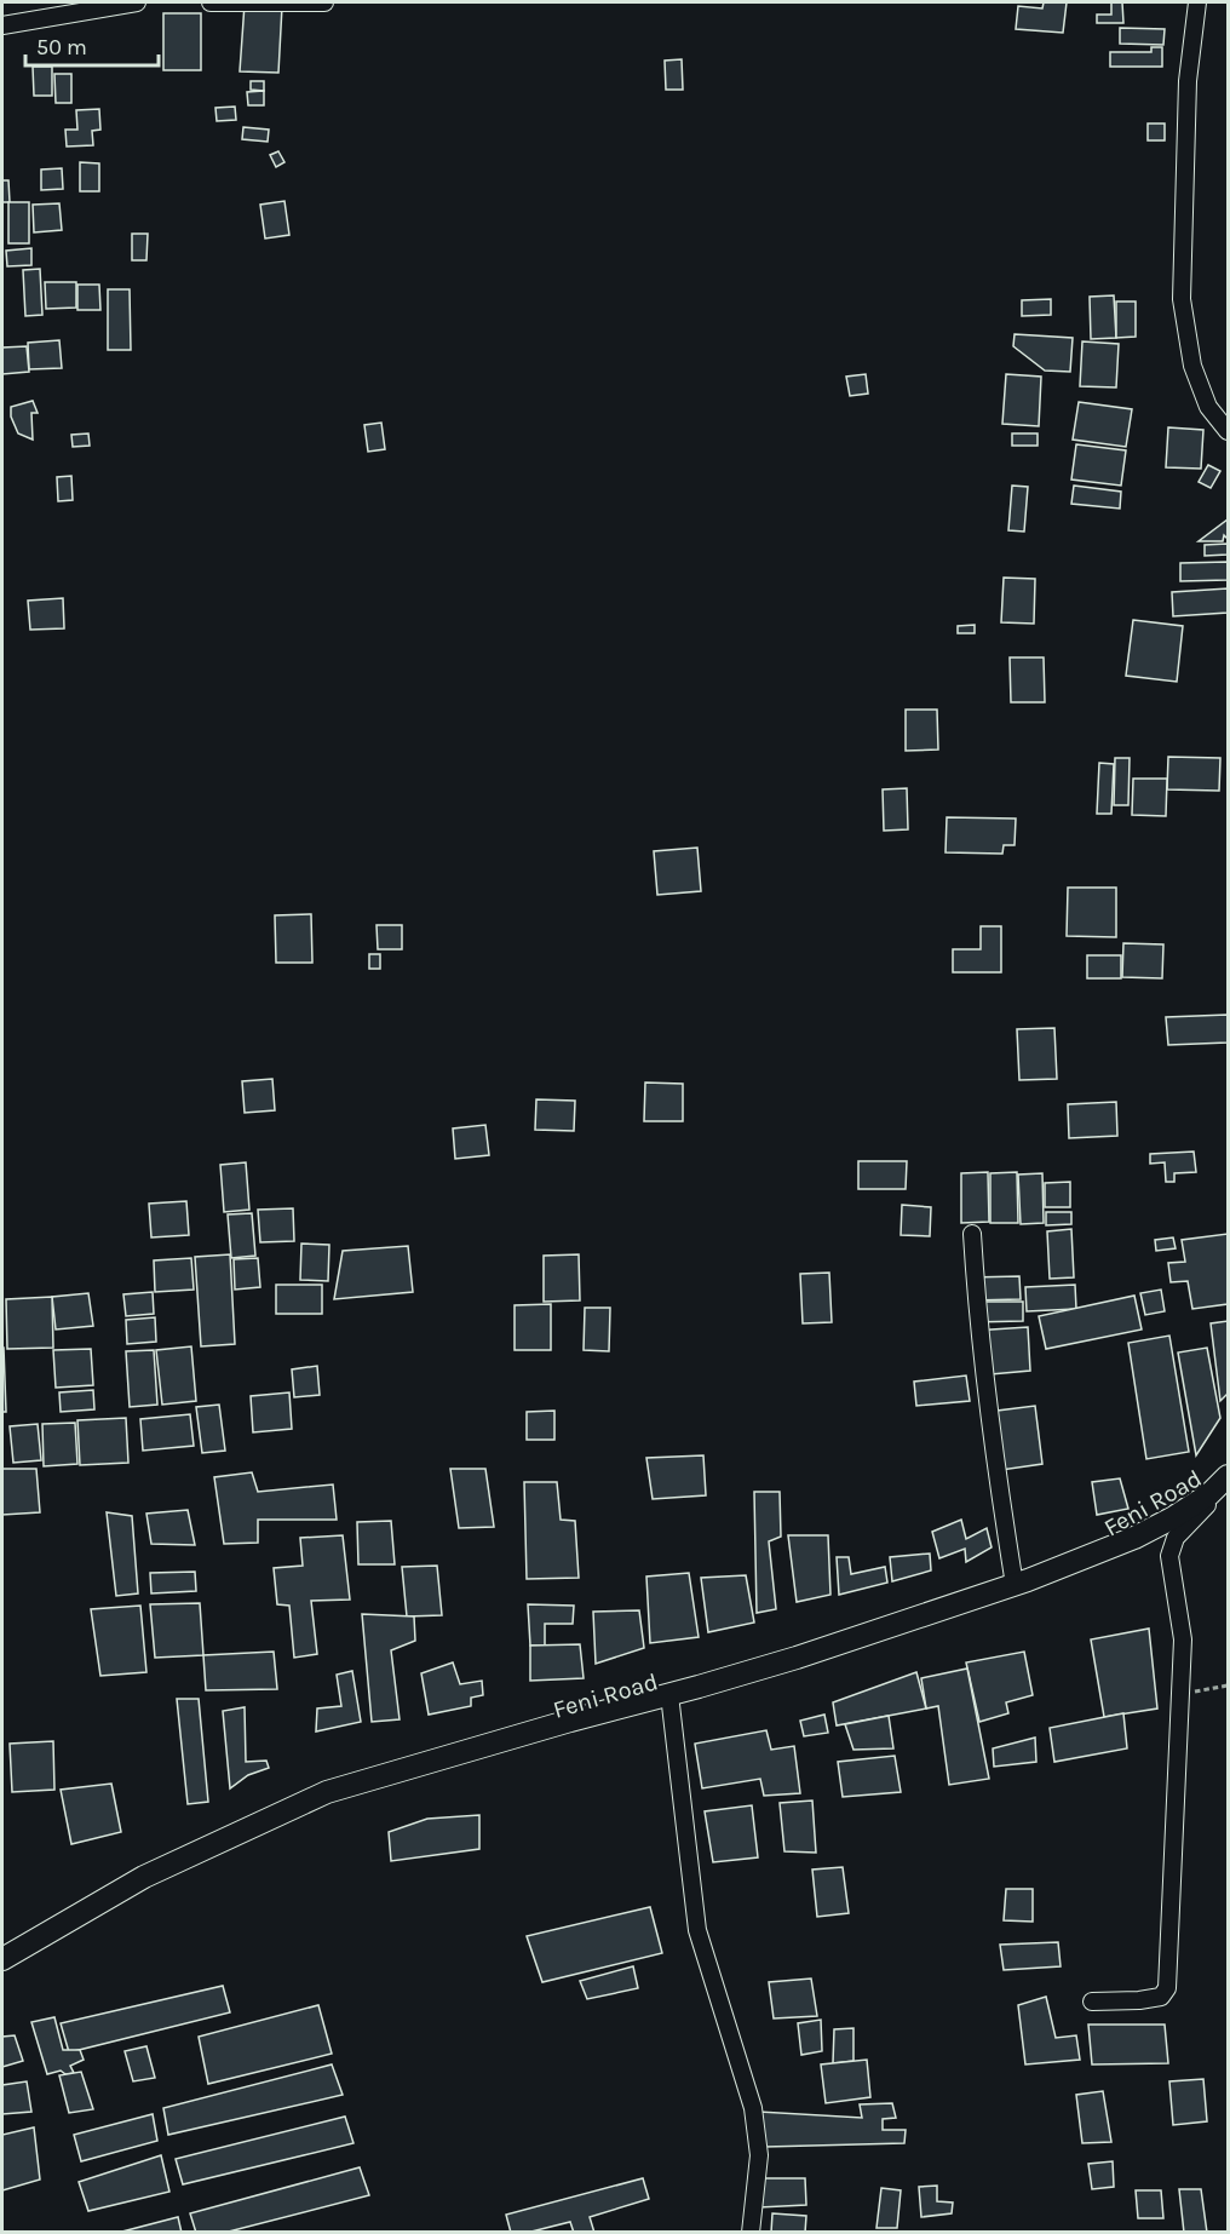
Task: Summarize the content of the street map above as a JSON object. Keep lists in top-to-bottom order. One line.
{"streets":{"main road":["Feni Road"]},"scale_bar":"50 m"}
